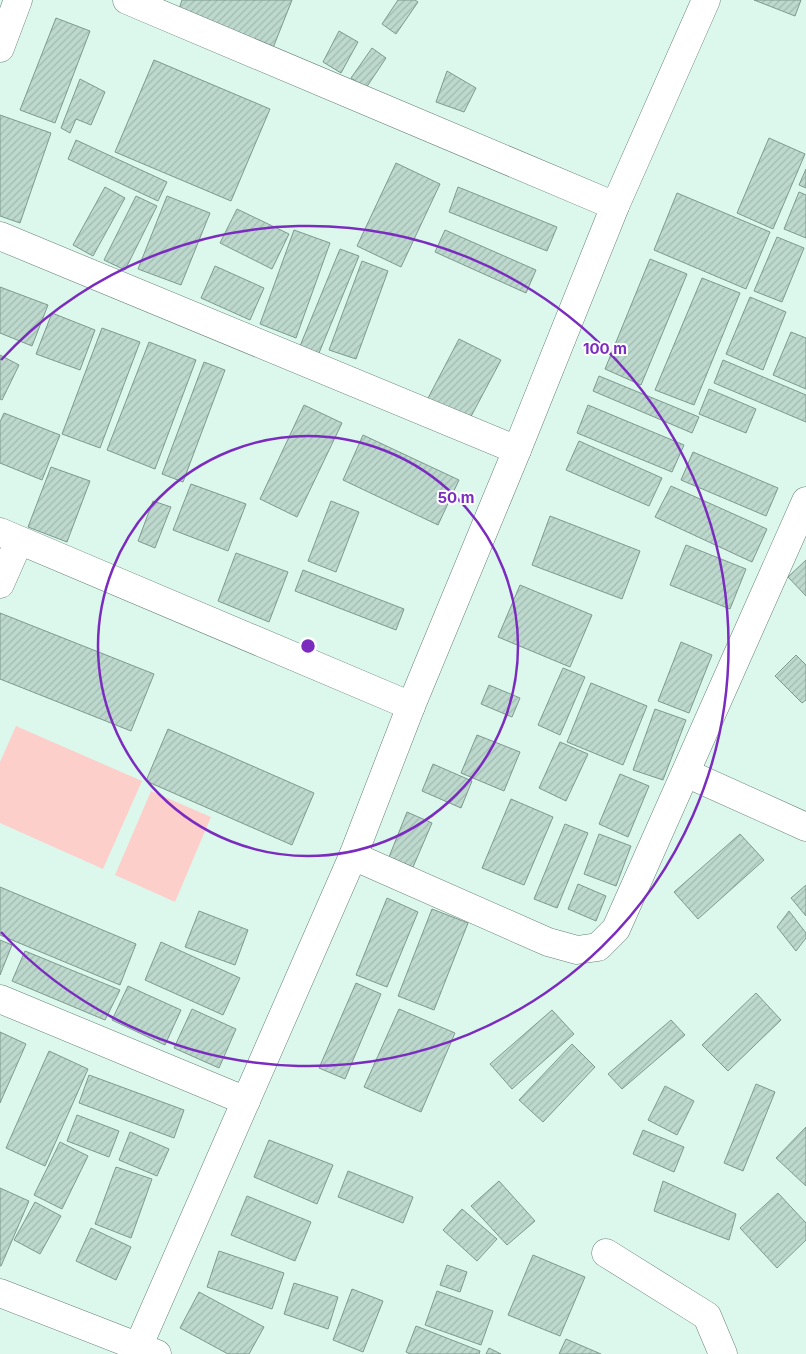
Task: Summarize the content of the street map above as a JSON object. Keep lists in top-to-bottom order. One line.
{"rings":["100 m","50 m"]}
